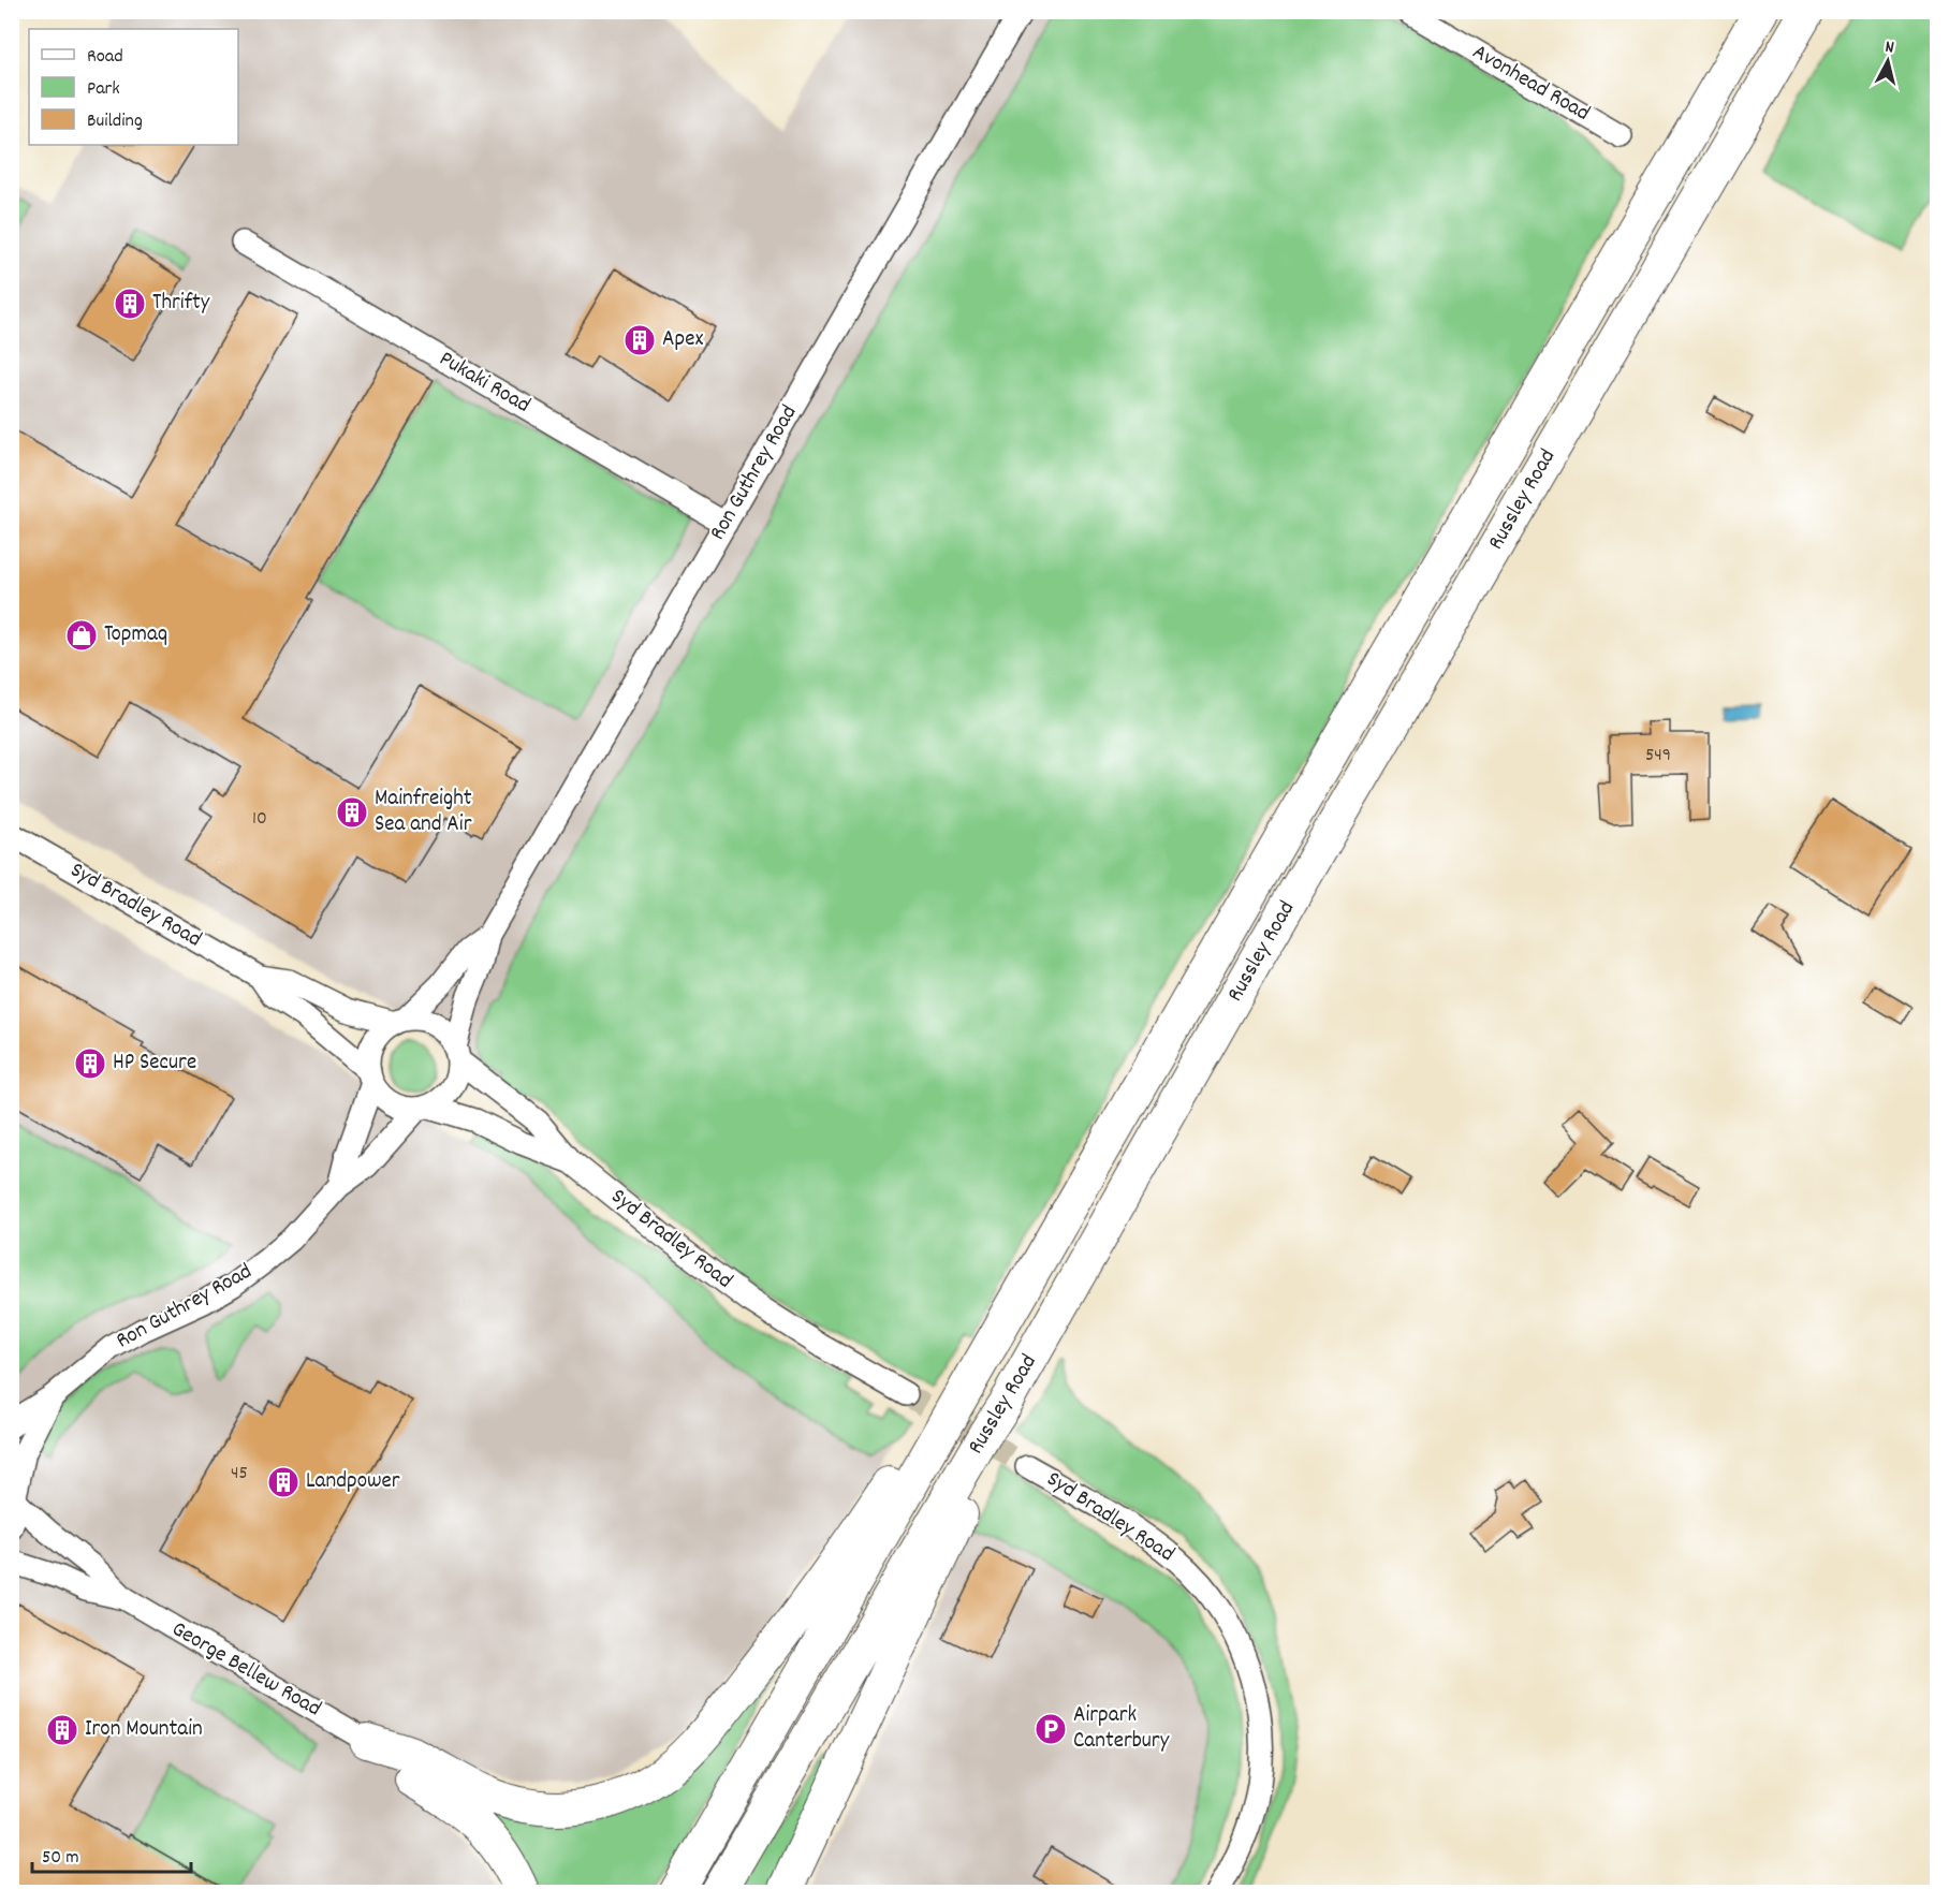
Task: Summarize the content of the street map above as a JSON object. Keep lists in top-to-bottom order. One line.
{"streets":{"highway":["Russley Road"],"street":["Avonhead Road","Pukaki Road","Ron Guthrey Road","Syd Bradley Road","George Bellew Road"]},"crossings":[["Pukaki Road","Ron Guthrey Road"],["Ron Guthrey Road","Syd Bradley Road"],["Ron Guthrey Road","George Bellew Road"]],"places":{"building":["Thrifty","Apex","Mainfreight Sea and Air","HP Secure","Landpower","Iron Mountain"],"shop":["Topmaq"],"parking":["Airpark Canterbury"]},"house_numbers":["549","10","45"],"legend":["Road","Park","Building"],"scale_bar":"50 m","north":"top"}
